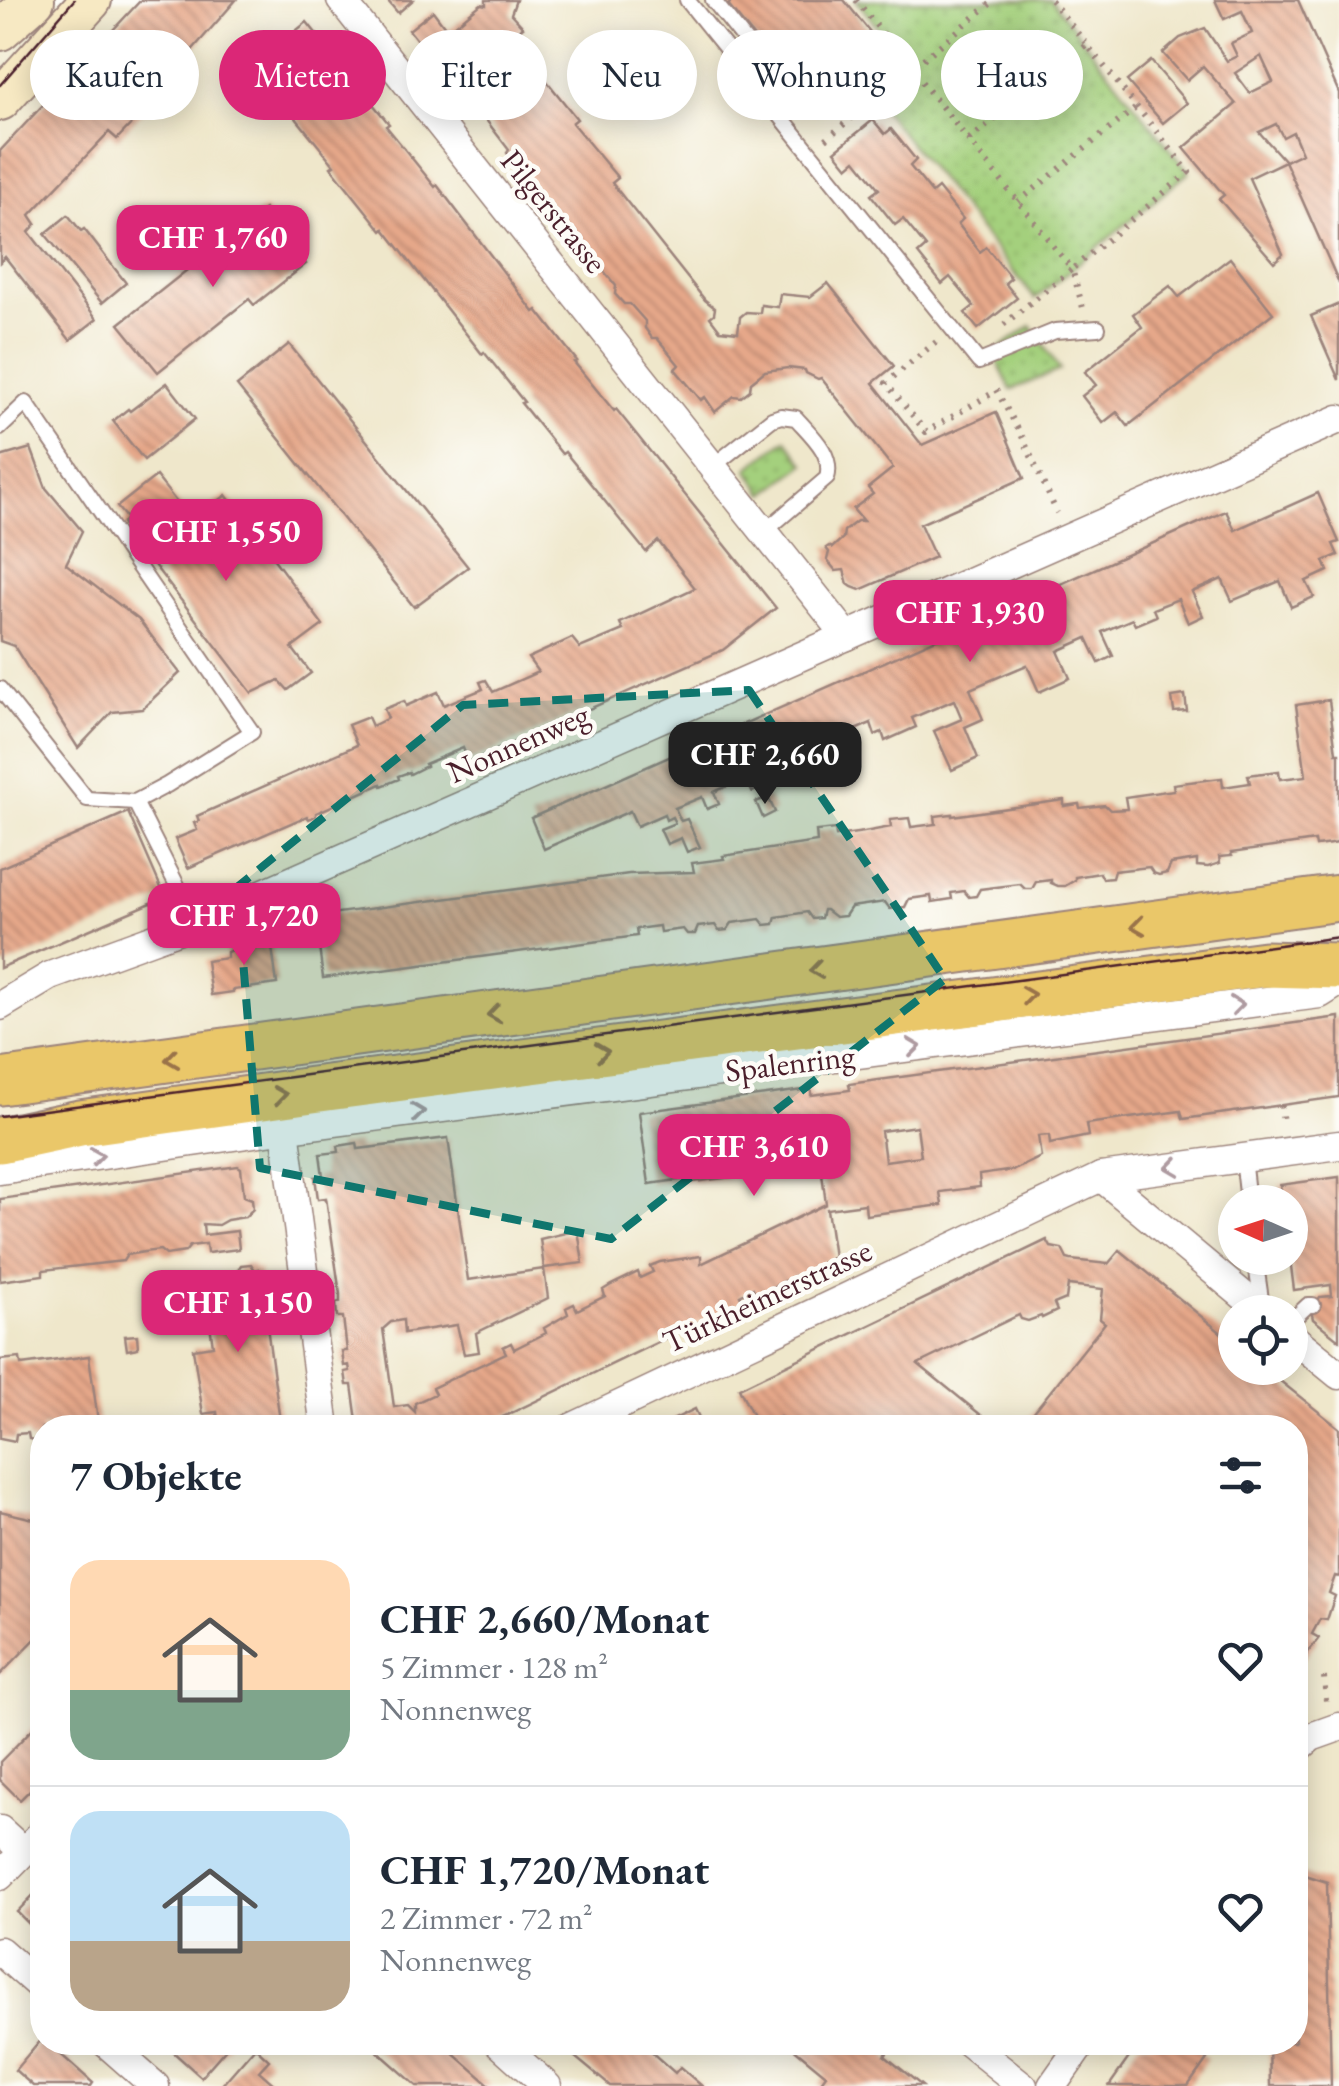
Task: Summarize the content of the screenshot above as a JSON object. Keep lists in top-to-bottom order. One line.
{"streets":{"main road":["Spalenring"],"street":["Pilgerstrasse","Nonnenweg","Türkheimerstrasse"]},"crossings":[["Pilgerstrasse","Nonnenweg"]],"north":"left","page":{"chip":["Kaufen","Mieten","Filter","Neu","Wohnung","Haus"],"price":["CHF 1,760","CHF 1,550","CHF 1,930","CHF 2,660","CHF 1,720","CHF 3,610","CHF 1,150"],"heading":"7 Objekte","list":[{"name":"CHF 2,660/Monat","note":"5 Zimmer · 128 m² · Nonnenweg"},{"name":"CHF 1,720/Monat","note":"2 Zimmer · 72 m² · Nonnenweg"}]}}
